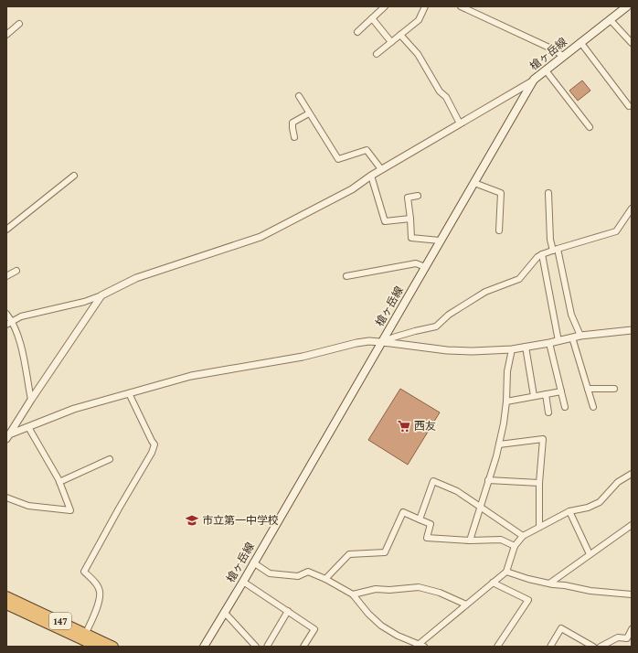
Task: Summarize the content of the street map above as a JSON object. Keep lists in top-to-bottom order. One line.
{"streets":{"highway":["147"],"main road":["槍ヶ岳線"]},"places":{"supermarket":["西友"],"school or university":["市立第一中学校"]}}
